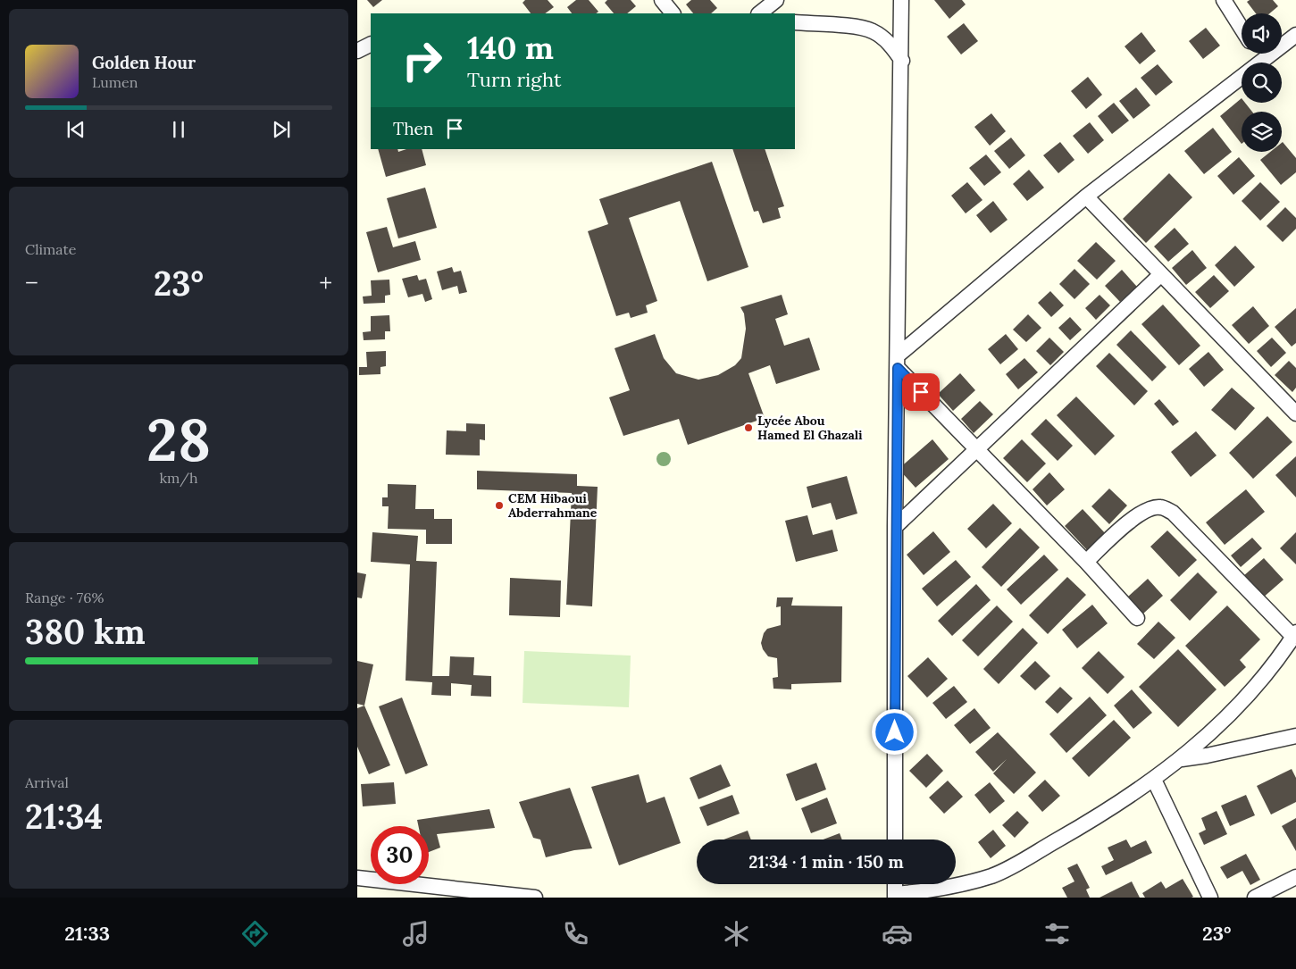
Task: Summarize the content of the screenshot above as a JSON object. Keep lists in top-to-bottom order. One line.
{"places":["Lycée Abou Hamed El Ghazali","CEM Hibaoui Abderrahmane"],"page":{"turn":["140 m","Turn right"],"song":["Golden Hour","Lumen"],"then":"Then","tile":["Climate",["28","km/h"],["Range · 76%","380 km"],["Arrival","21:34"]],"heat":["−","23°","+"],"limit":"30","trip":"21:34 · 1 min · 150 m","tabs":["21:33","23°"]}}
